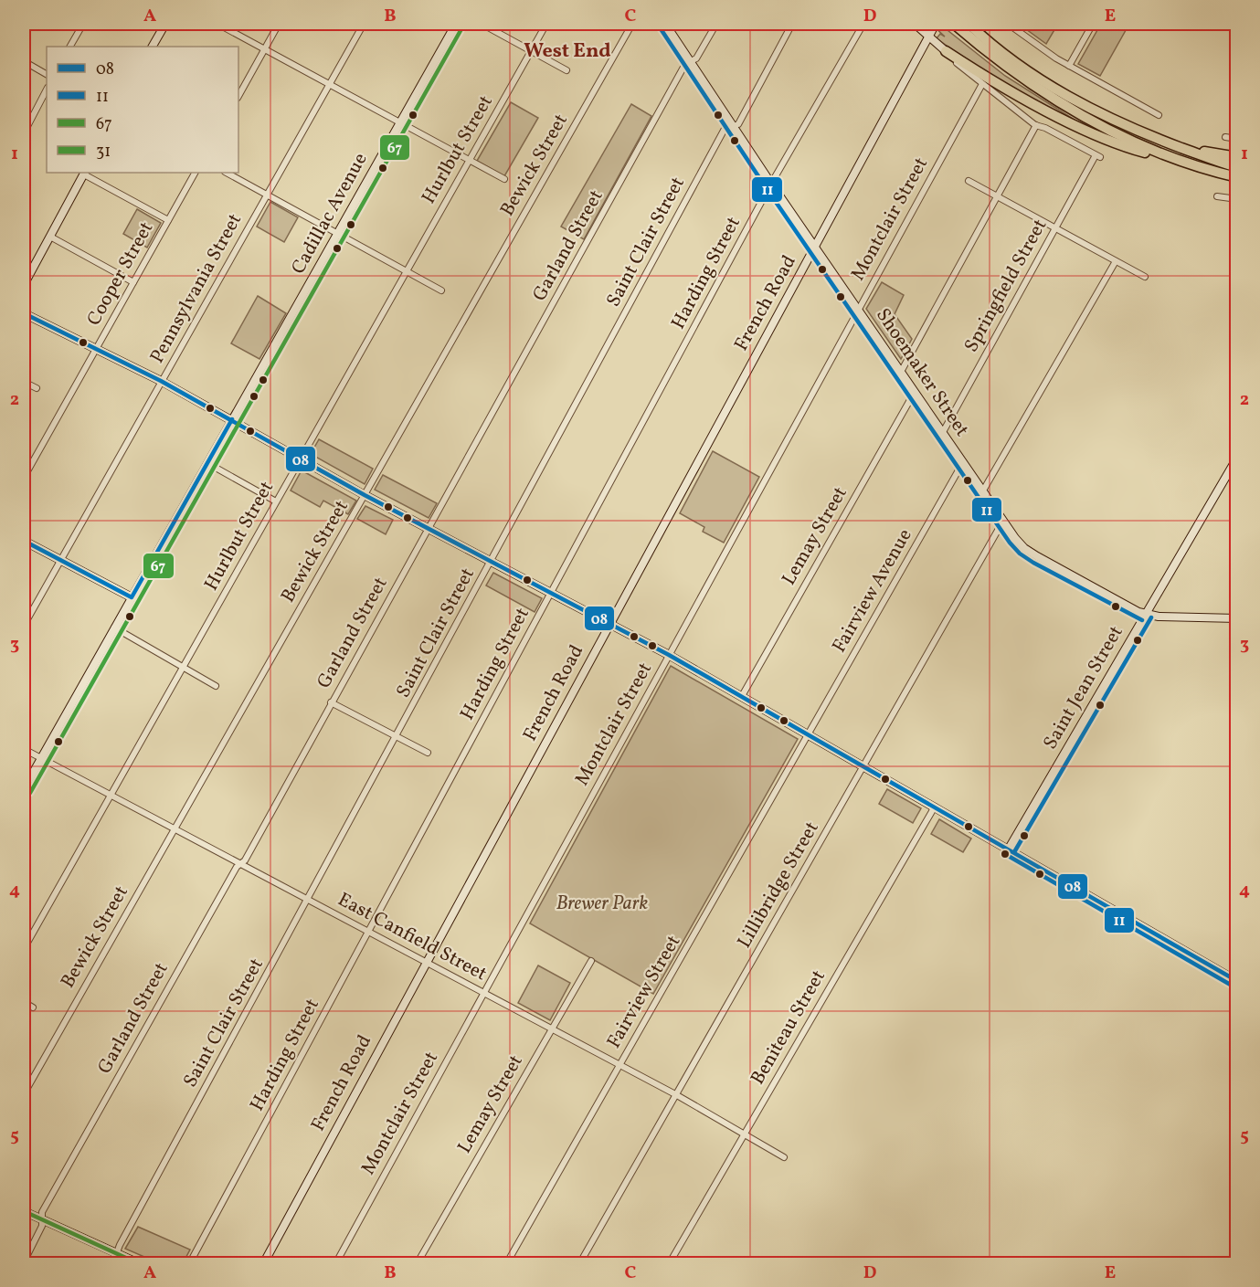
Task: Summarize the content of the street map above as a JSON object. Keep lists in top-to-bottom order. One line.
{"streets":{"street":["Hurlbut Street","Bewick Street","Cadillac Avenue","Montclair Street","Saint Clair Street","Garland Street","Harding Street","Cooper Street","Springfield Street","Pennsylvania Street","French Road","Shoemaker Street","Lemay Street","Fairview Avenue","Saint Jean Street","Lillibridge Street","East Canfield Street","Fairview Street","Beniteau Street"]},"crossings":[["Hurlbut Street","East Canfield Street"],["Bewick Street","East Canfield Street"],["Cadillac Avenue","East Canfield Street"],["Montclair Street","Shoemaker Street"],["Montclair Street","East Canfield Street"],["Saint Clair Street","Shoemaker Street"],["Saint Clair Street","East Canfield Street"],["Garland Street","Shoemaker Street"],["Garland Street","East Canfield Street"],["Harding Street","Shoemaker Street"],["Harding Street","East Canfield Street"],["Springfield Street","Shoemaker Street"],["French Road","Shoemaker Street"],["French Road","East Canfield Street"],["Shoemaker Street","Lemay Street"],["Shoemaker Street","Fairview Avenue"],["Shoemaker Street","Saint Jean Street"],["Shoemaker Street","Lillibridge Street"],["Lemay Street","East Canfield Street"],["Fairview Avenue","Fairview Street"],["Lillibridge Street","East Canfield Street"],["East Canfield Street","Fairview Street"],["East Canfield Street","Beniteau Street"]],"districts":["West End"],"parks":["Brewer Park"],"lines":["transit line 11","transit line 67","transit line 08","transit line 31"],"legend":["08","11","67","31"],"grid":{"columns":["A","B","C","D","E"],"rows":["1","2","3","4","5"]}}
